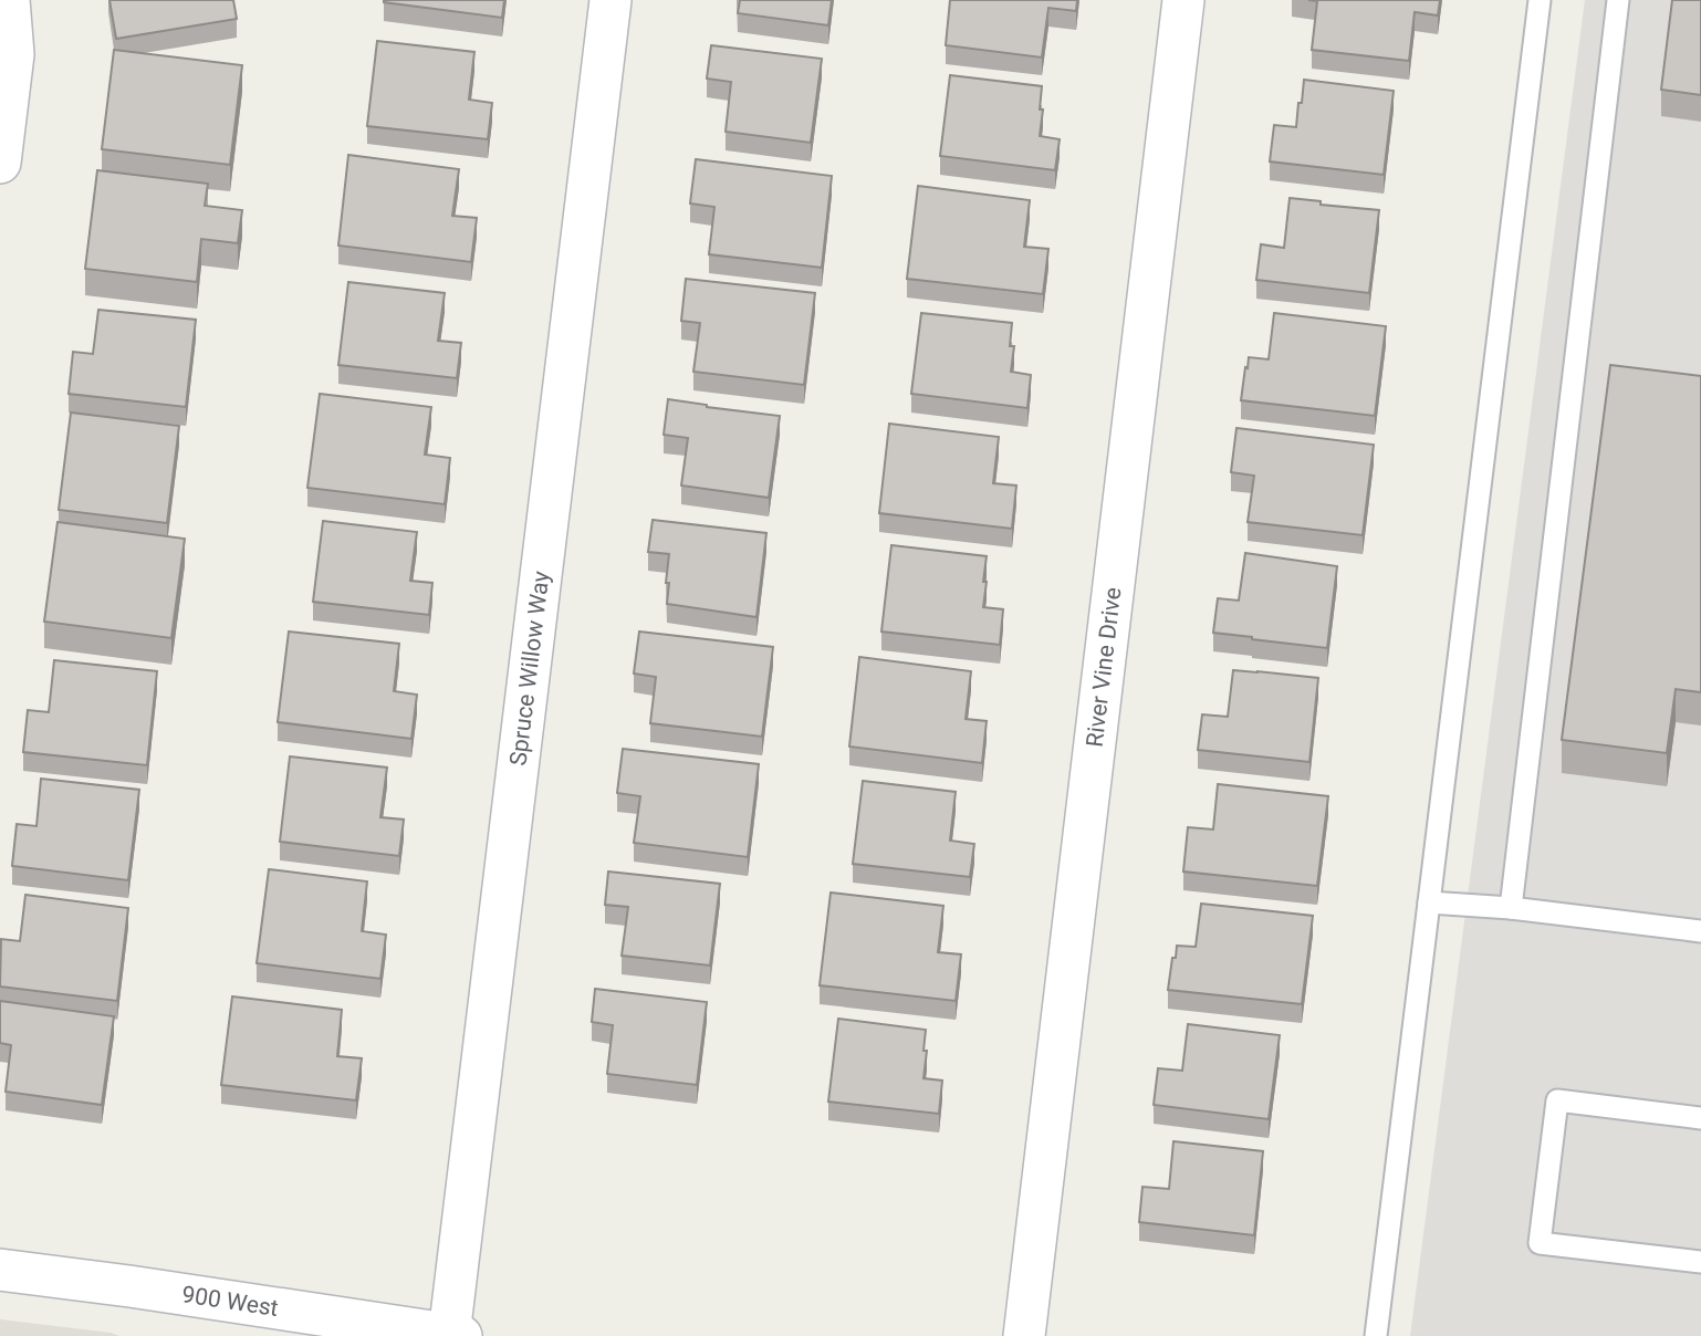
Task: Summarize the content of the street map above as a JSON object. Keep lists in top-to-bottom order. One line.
{"streets":{"street":["Spruce Willow Way","River Vine Drive","900 West"]},"crossings":[["Spruce Willow Way","900 West"]]}
